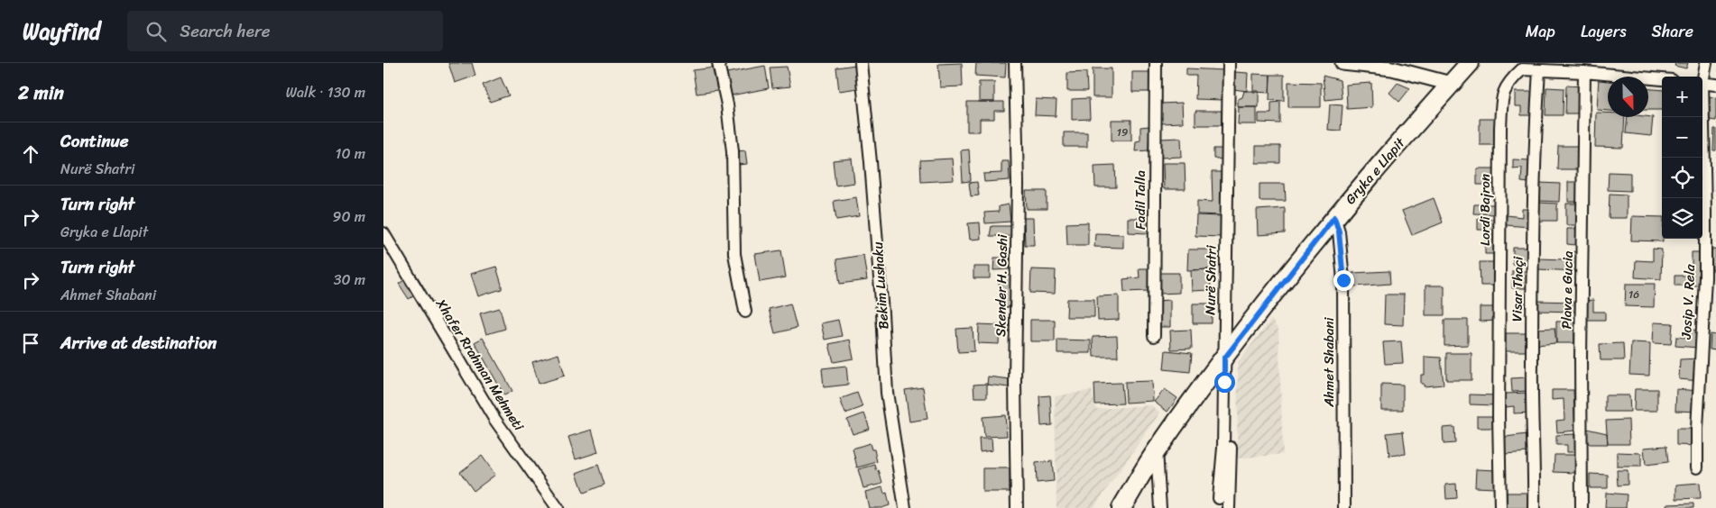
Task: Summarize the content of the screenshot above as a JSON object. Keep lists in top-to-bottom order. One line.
{"streets":{"main road":["Gryka e Llapit"],"street":["Fadil Talla","Lordi Bajron","Nurë Shatri","Bekim Lushaku","Skender H. Gashi","Visar Thaçi","Plava e Gucia","Josip V. Rela","Ahmet Shabani","Xhafer Rrahman Mehmeti"]},"crossings":[["Gryka e Llapit","Nurë Shatri"],["Gryka e Llapit","Ahmet Shabani"],["Lordi Bajron","Visar Thaçi"],["Lordi Bajron","Plava e Gucia"]],"house_numbers":["19","16"],"north":"bottom","page":{"header":"Wayfind","search":"Search here","nav":["Map","Layers","Share"],"heading":["2 min","Walk · 130 m"],"map_buttons":["+","−"],"list":[["Continue","Nurë Shatri","10 m"],["Turn right","Gryka e Llapit","90 m"],["Turn right","Ahmet Shabani","30 m"],"Arrive at destination"]}}
